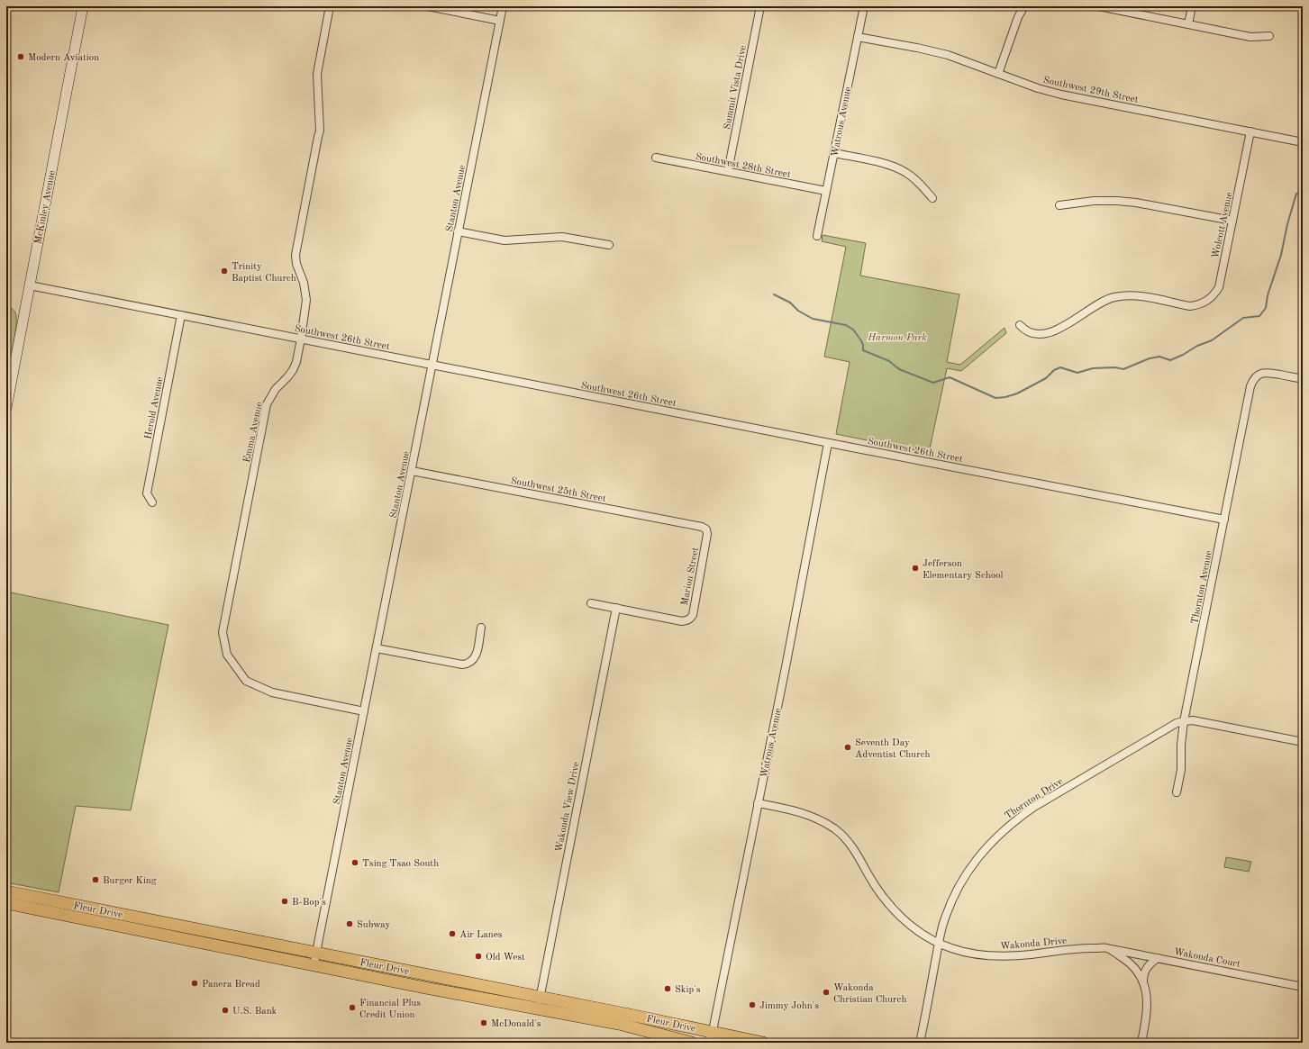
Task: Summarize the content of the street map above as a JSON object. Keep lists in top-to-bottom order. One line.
{"streets":{"main road":["McKinley Avenue","Fleur Drive"],"street":["Summit Vista Drive","Southwest 29th Street","Watrous Avenue","Southwest 28th Street","Stanton Avenue","Wolcott Avenue","Southwest 26th Street","Herold Avenue","Emma Avenue","Southwest 25th Street","Marion Street","Thornton Avenue","Thornton Drive","Wakonda View Drive","Wakonda Drive","Wakonda Court"]},"crossings":[["Summit Vista Drive","Southwest 28th Street"],["Southwest 29th Street","Watrous Avenue"],["Southwest 29th Street","Wolcott Avenue"],["Watrous Avenue","Southwest 28th Street"],["Watrous Avenue","Southwest 26th Street"],["Watrous Avenue","Fleur Drive"],["Watrous Avenue","Wakonda Drive"],["Stanton Avenue","Southwest 26th Street"],["Stanton Avenue","Emma Avenue"],["Stanton Avenue","Southwest 25th Street"],["Stanton Avenue","Fleur Drive"],["McKinley Avenue","Southwest 26th Street"],["Southwest 26th Street","Herold Avenue"],["Southwest 26th Street","Emma Avenue"],["Southwest 26th Street","Thornton Avenue"],["Southwest 25th Street","Marion Street"],["Marion Street","Wakonda View Drive"],["Thornton Avenue","Thornton Drive"],["Thornton Drive","Wakonda Drive"],["Wakonda View Drive","Fleur Drive"],["Wakonda Drive","Wakonda Court"]],"parks":["Harmon Park"],"places":["Modern Aviation","Trinity Baptist Church","Jefferson Elementary School","Seventh Day Adventist Church","Tsing Tsao South","Burger King","B-Bop's","Subway","Air Lanes","Old West","Panera Bread","Skip's","Wakonda Christian Church","Jimmy John's","Financial Plus Credit Union","U.S. Bank","McDonald's"]}
